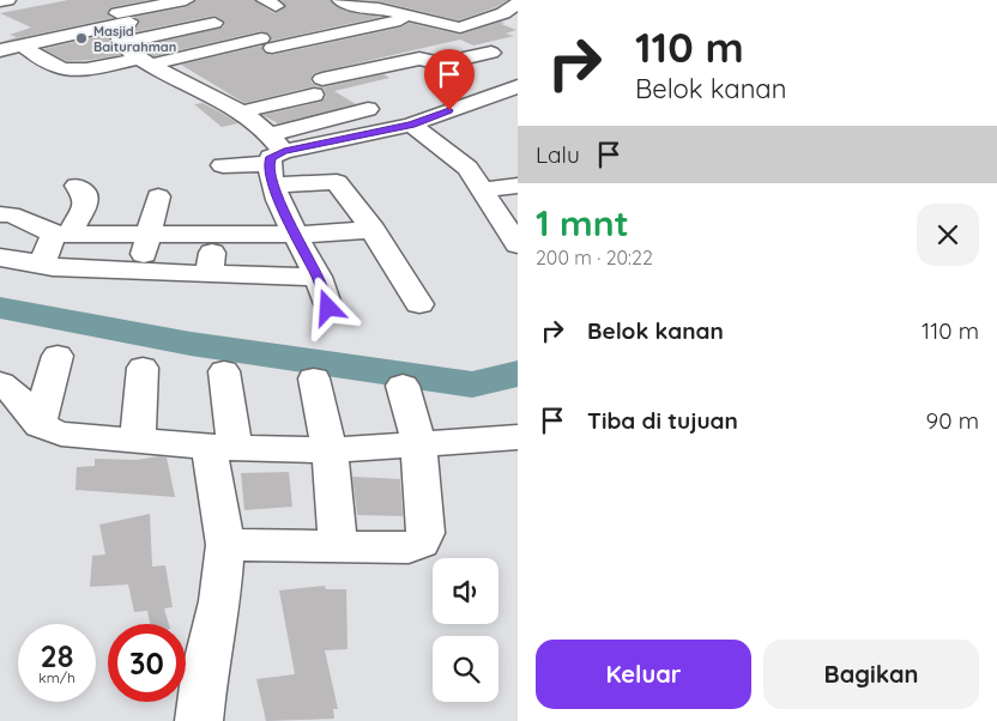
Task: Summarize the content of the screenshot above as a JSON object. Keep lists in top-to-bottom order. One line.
{"places":["Masjid Baiturahman"],"page":{"turn":["110 m","Belok kanan"],"then":"Lalu","heading":["1 mnt","200 m · 20:22"],"list":[{"name":"Belok kanan","value":"110 m"},{"name":"Tiba di tujuan","value":"90 m"}],"speed":"28 km/h","limit":"30","buttons":["Keluar","Bagikan"]}}
